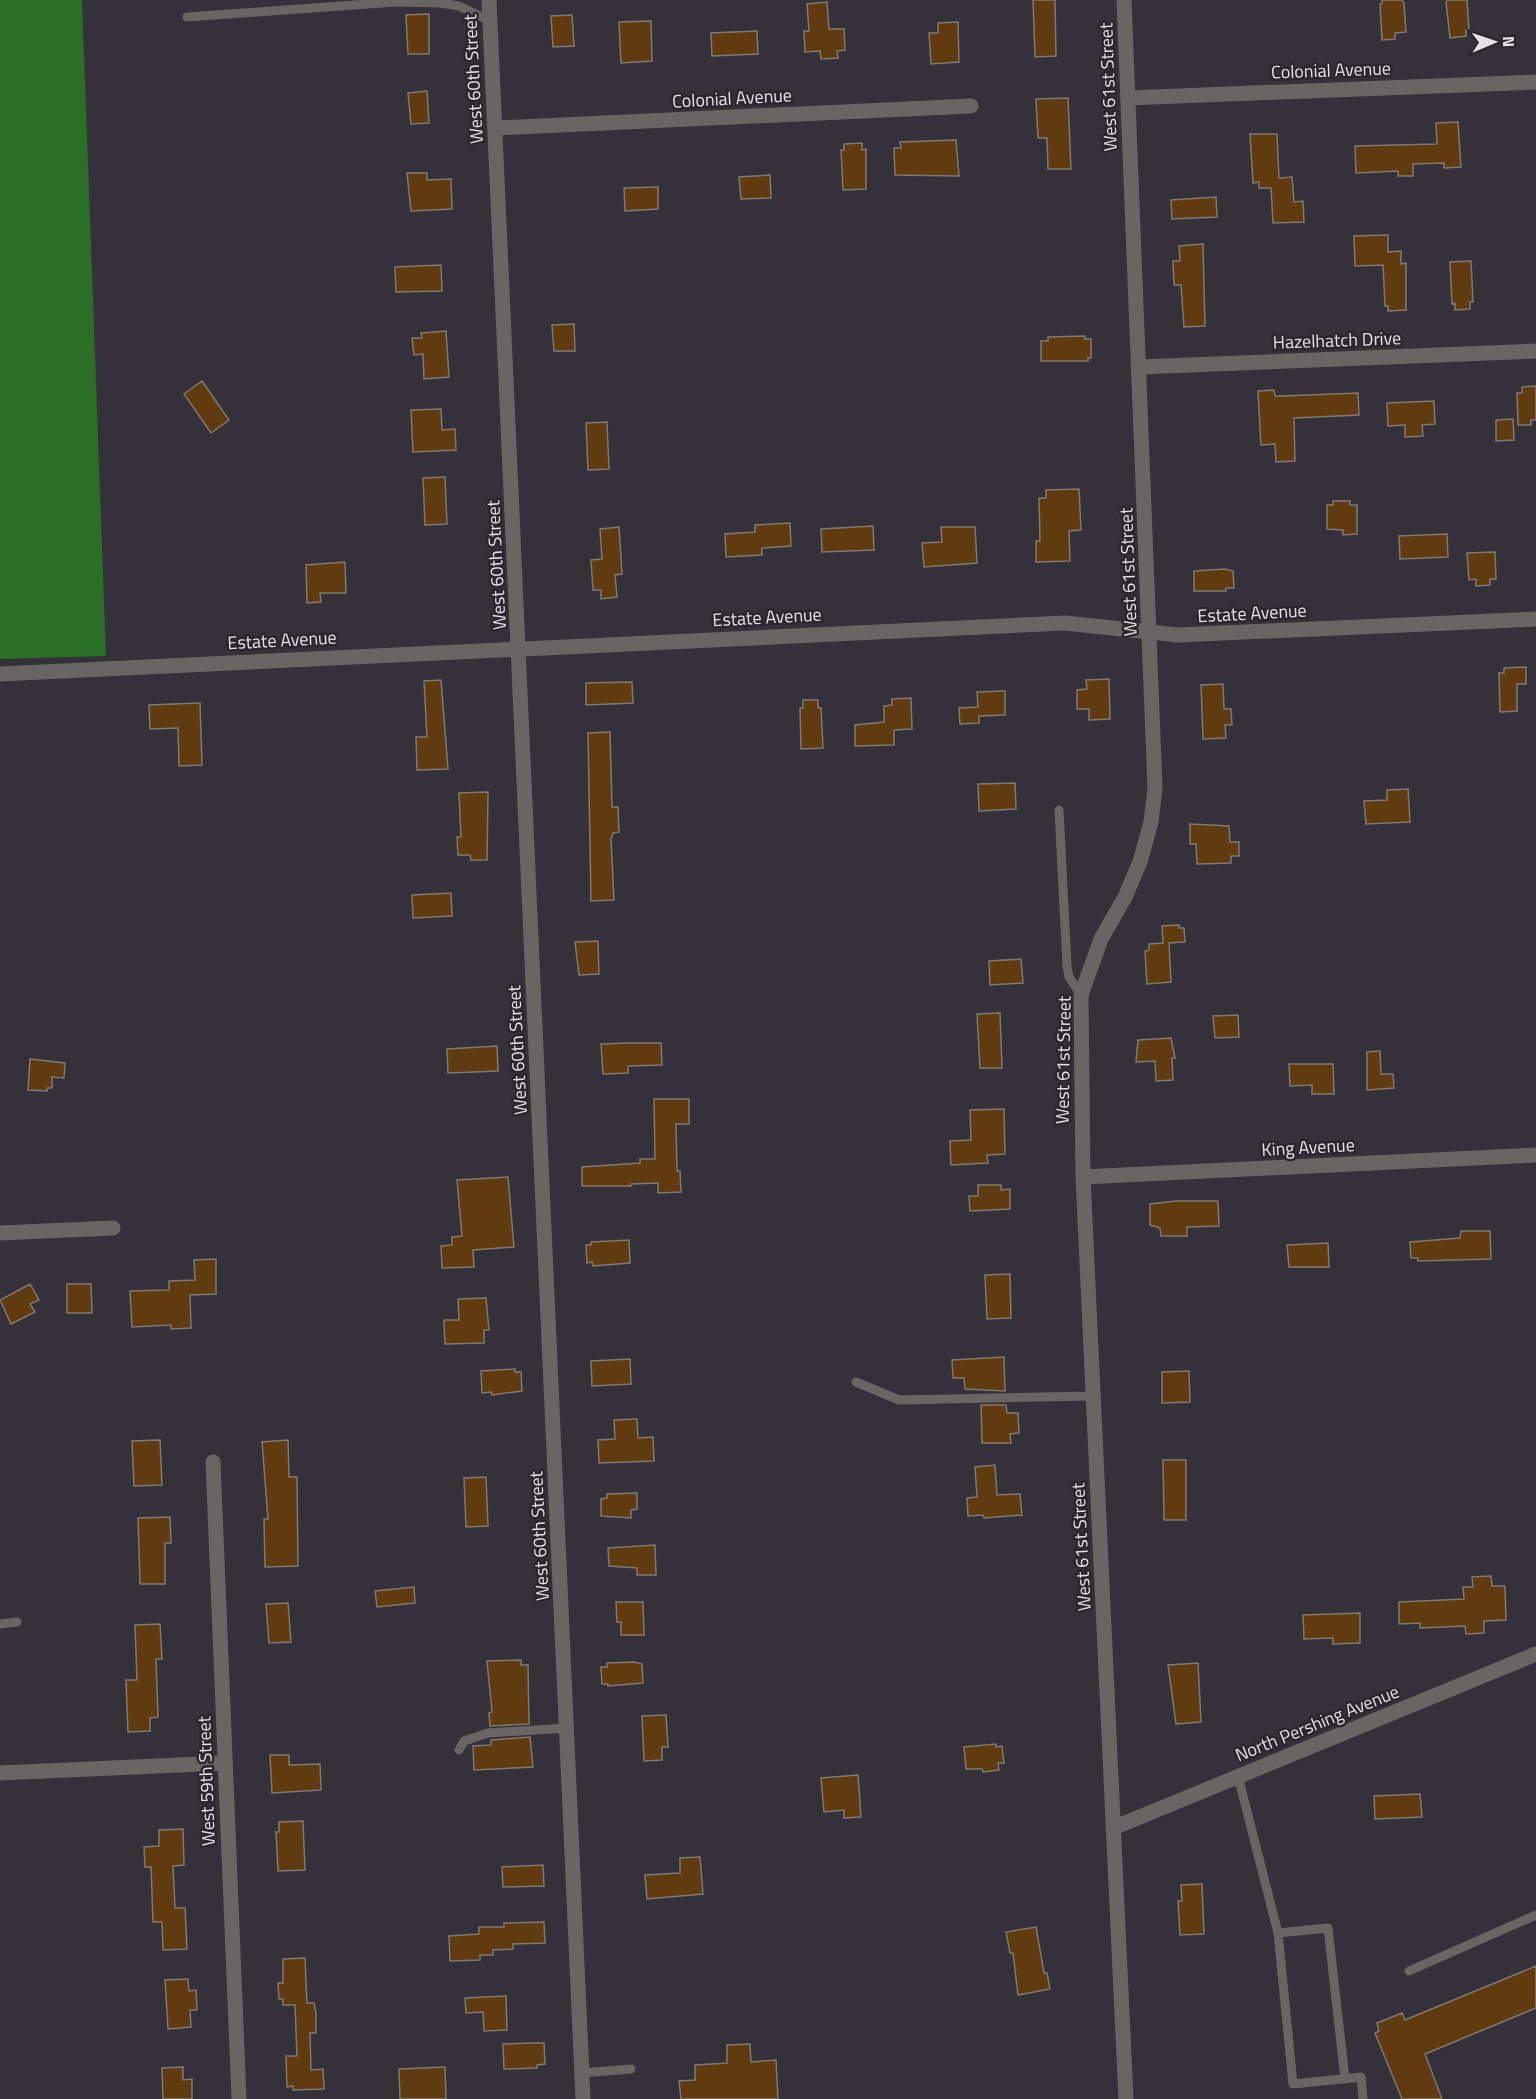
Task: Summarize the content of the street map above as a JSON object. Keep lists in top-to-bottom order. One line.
{"streets":{"street":["Colonial Avenue","West 60th Street","West 61st Street","Hazelhatch Drive","Estate Avenue","King Avenue","North Pershing Avenue","West 59th Street"]},"crossings":[["Colonial Avenue","West 60th Street"],["Colonial Avenue","West 61st Street"],["West 60th Street","Estate Avenue"],["West 61st Street","Hazelhatch Drive"],["West 61st Street","Estate Avenue"],["West 61st Street","King Avenue"],["West 61st Street","North Pershing Avenue"]],"north":"right"}
